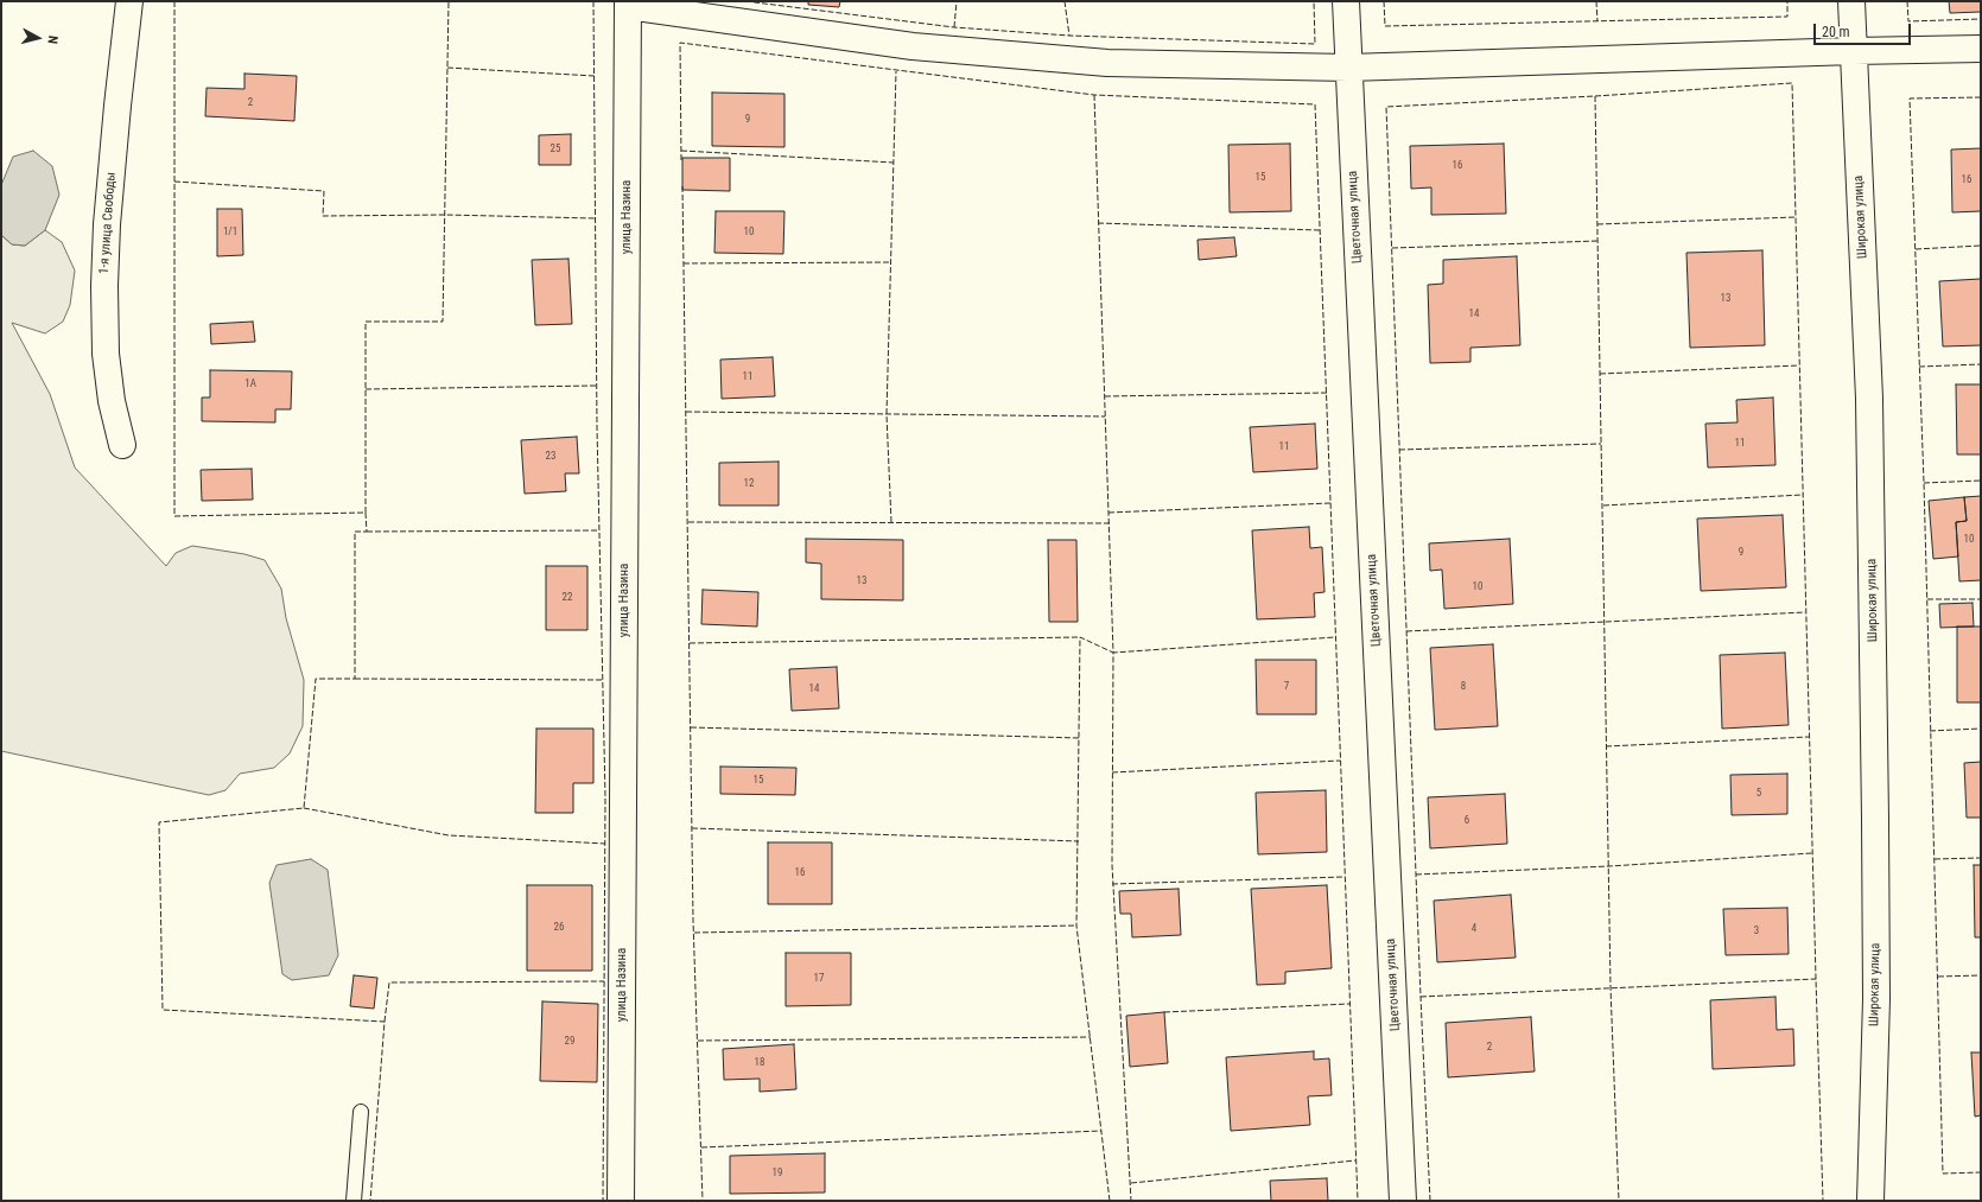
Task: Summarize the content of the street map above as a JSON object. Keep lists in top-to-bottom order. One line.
{"streets":{"street":["улица Назина","Цветочная улица","Широкая улица","1-я улица Свободы"]},"house_numbers":["2","9","25","16","15","16","1/1","10","13","14","11","1А","11","11","23","12","10","9","13","10","22","7","8","14","15","5","6","16","26","4","3","17","29","2","18","19"],"scale_bar":"20 m","north":"right"}
